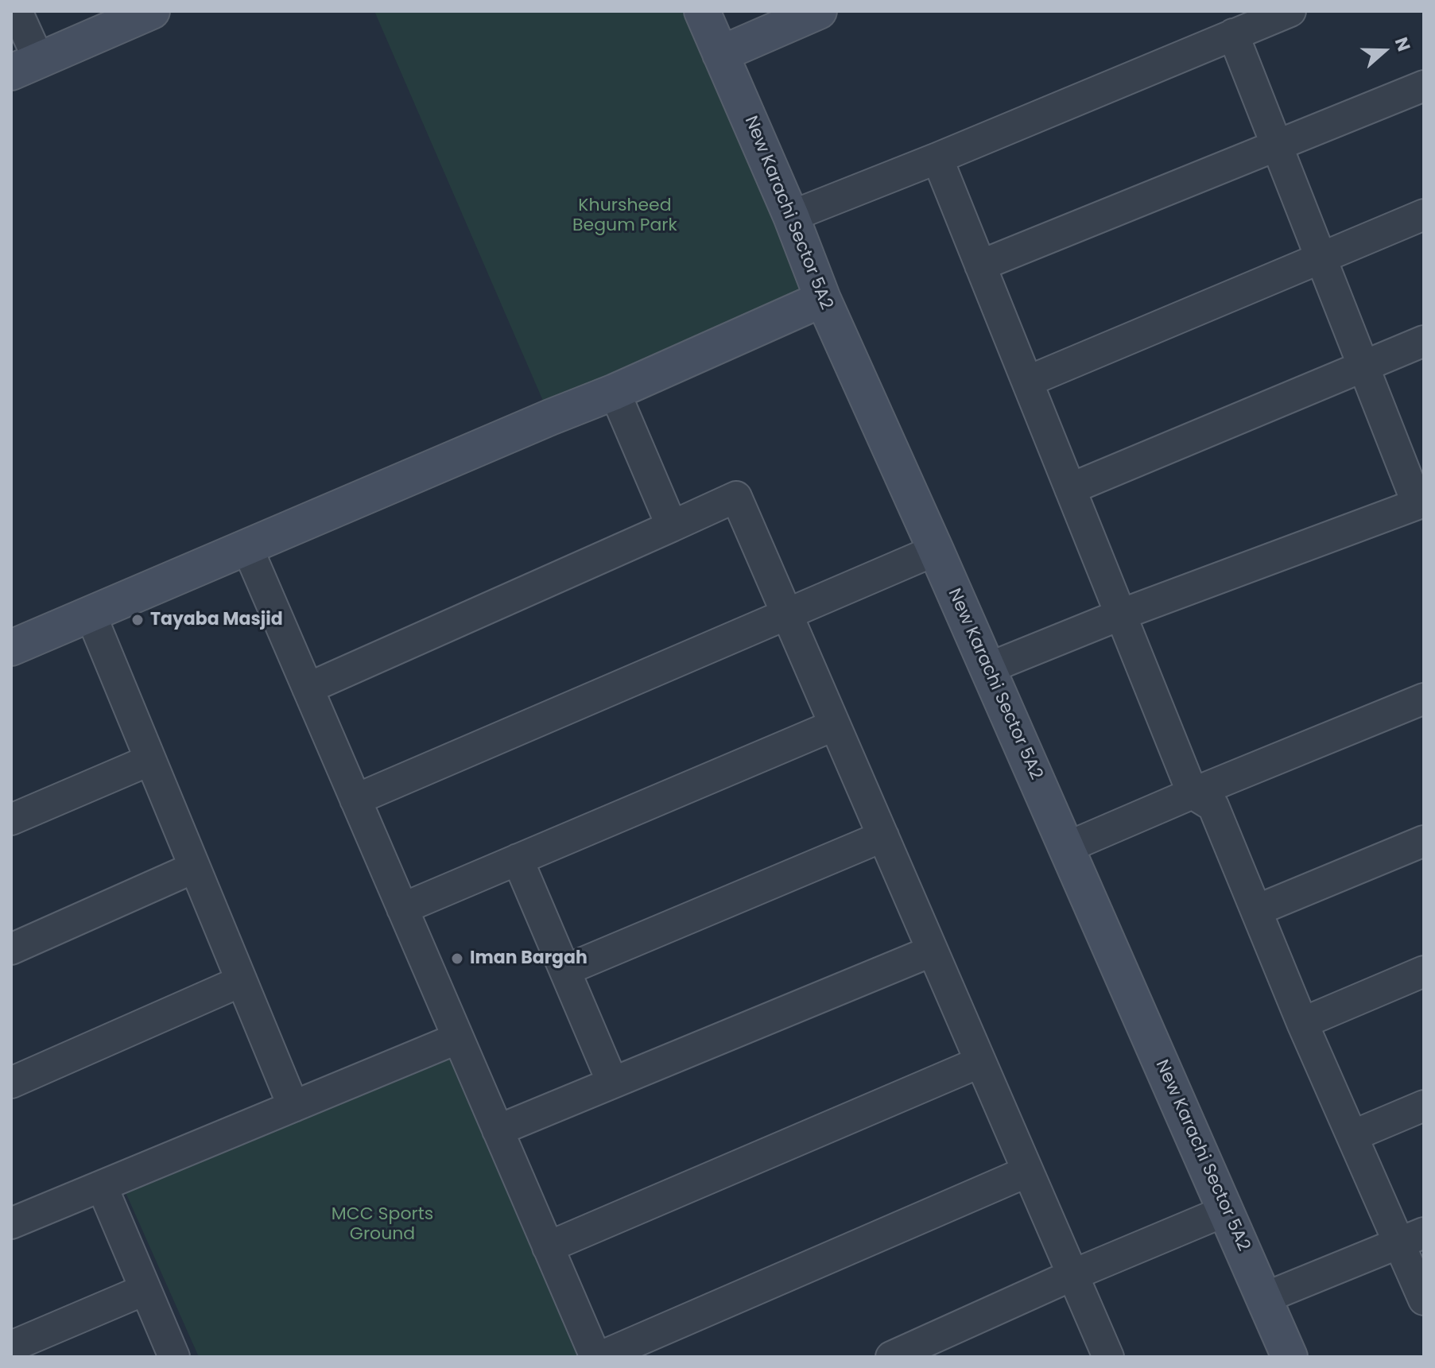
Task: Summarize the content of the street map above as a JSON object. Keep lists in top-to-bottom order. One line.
{"streets":{"street":["New Karachi Sector 5A2"]},"parks":["Khursheed Begum Park","MCC Sports Ground"],"places":["Tayaba Masjid","Iman Bargah"],"north":"right"}
